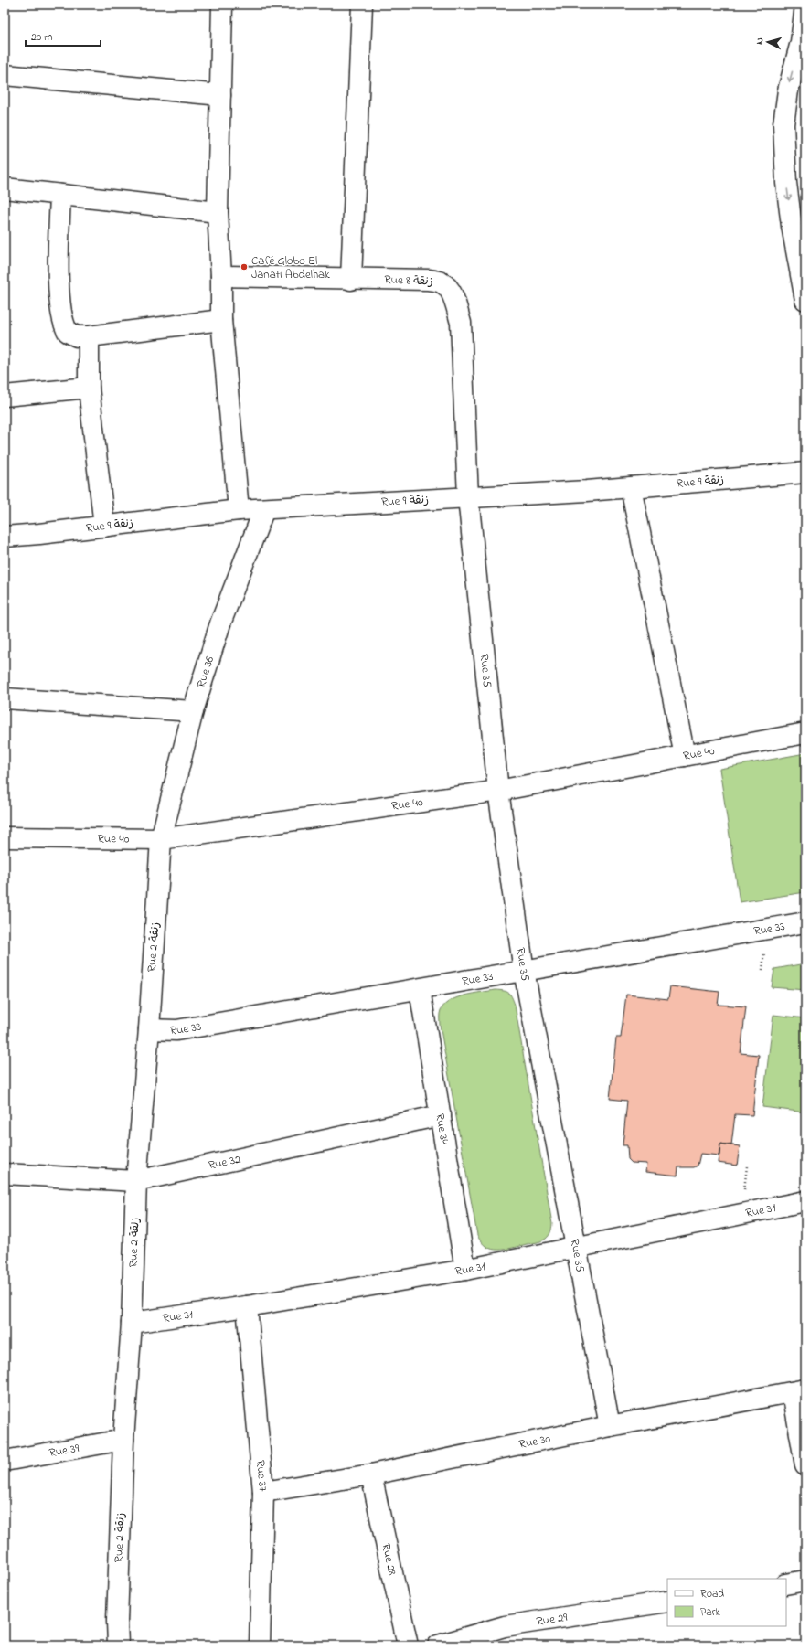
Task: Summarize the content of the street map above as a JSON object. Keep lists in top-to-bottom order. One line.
{"streets":{"street":["Rue 8 زنقة","Rue 9 زنقة","Rue 35","Rue 36","Rue 40","Rue 33","Rue 2 زنقة","Rue 34","Rue 32","Rue 31","Rue 30","Rue 39","Rue 37","Rue 28","Rue 29"]},"crossings":[["Rue 8 زنقة","Rue 9 زنقة"],["Rue 8 زنقة","Rue 35"],["Rue 9 زنقة","Rue 35"],["Rue 9 زنقة","Rue 36"],["Rue 35","Rue 40"],["Rue 35","Rue 33"],["Rue 35","Rue 31"],["Rue 35","Rue 30"],["Rue 36","Rue 40"],["Rue 36","Rue 2 زنقة"],["Rue 40","Rue 2 زنقة"],["Rue 33","Rue 2 زنقة"],["Rue 33","Rue 34"],["Rue 2 زنقة","Rue 32"],["Rue 2 زنقة","Rue 31"],["Rue 2 زنقة","Rue 39"],["Rue 34","Rue 32"],["Rue 34","Rue 31"],["Rue 31","Rue 37"],["Rue 30","Rue 37"],["Rue 30","Rue 28"]],"places":["Café Globo El Janati Abdelhak"],"legend":["Road","Park"],"scale_bar":"20 m","north":"left"}
